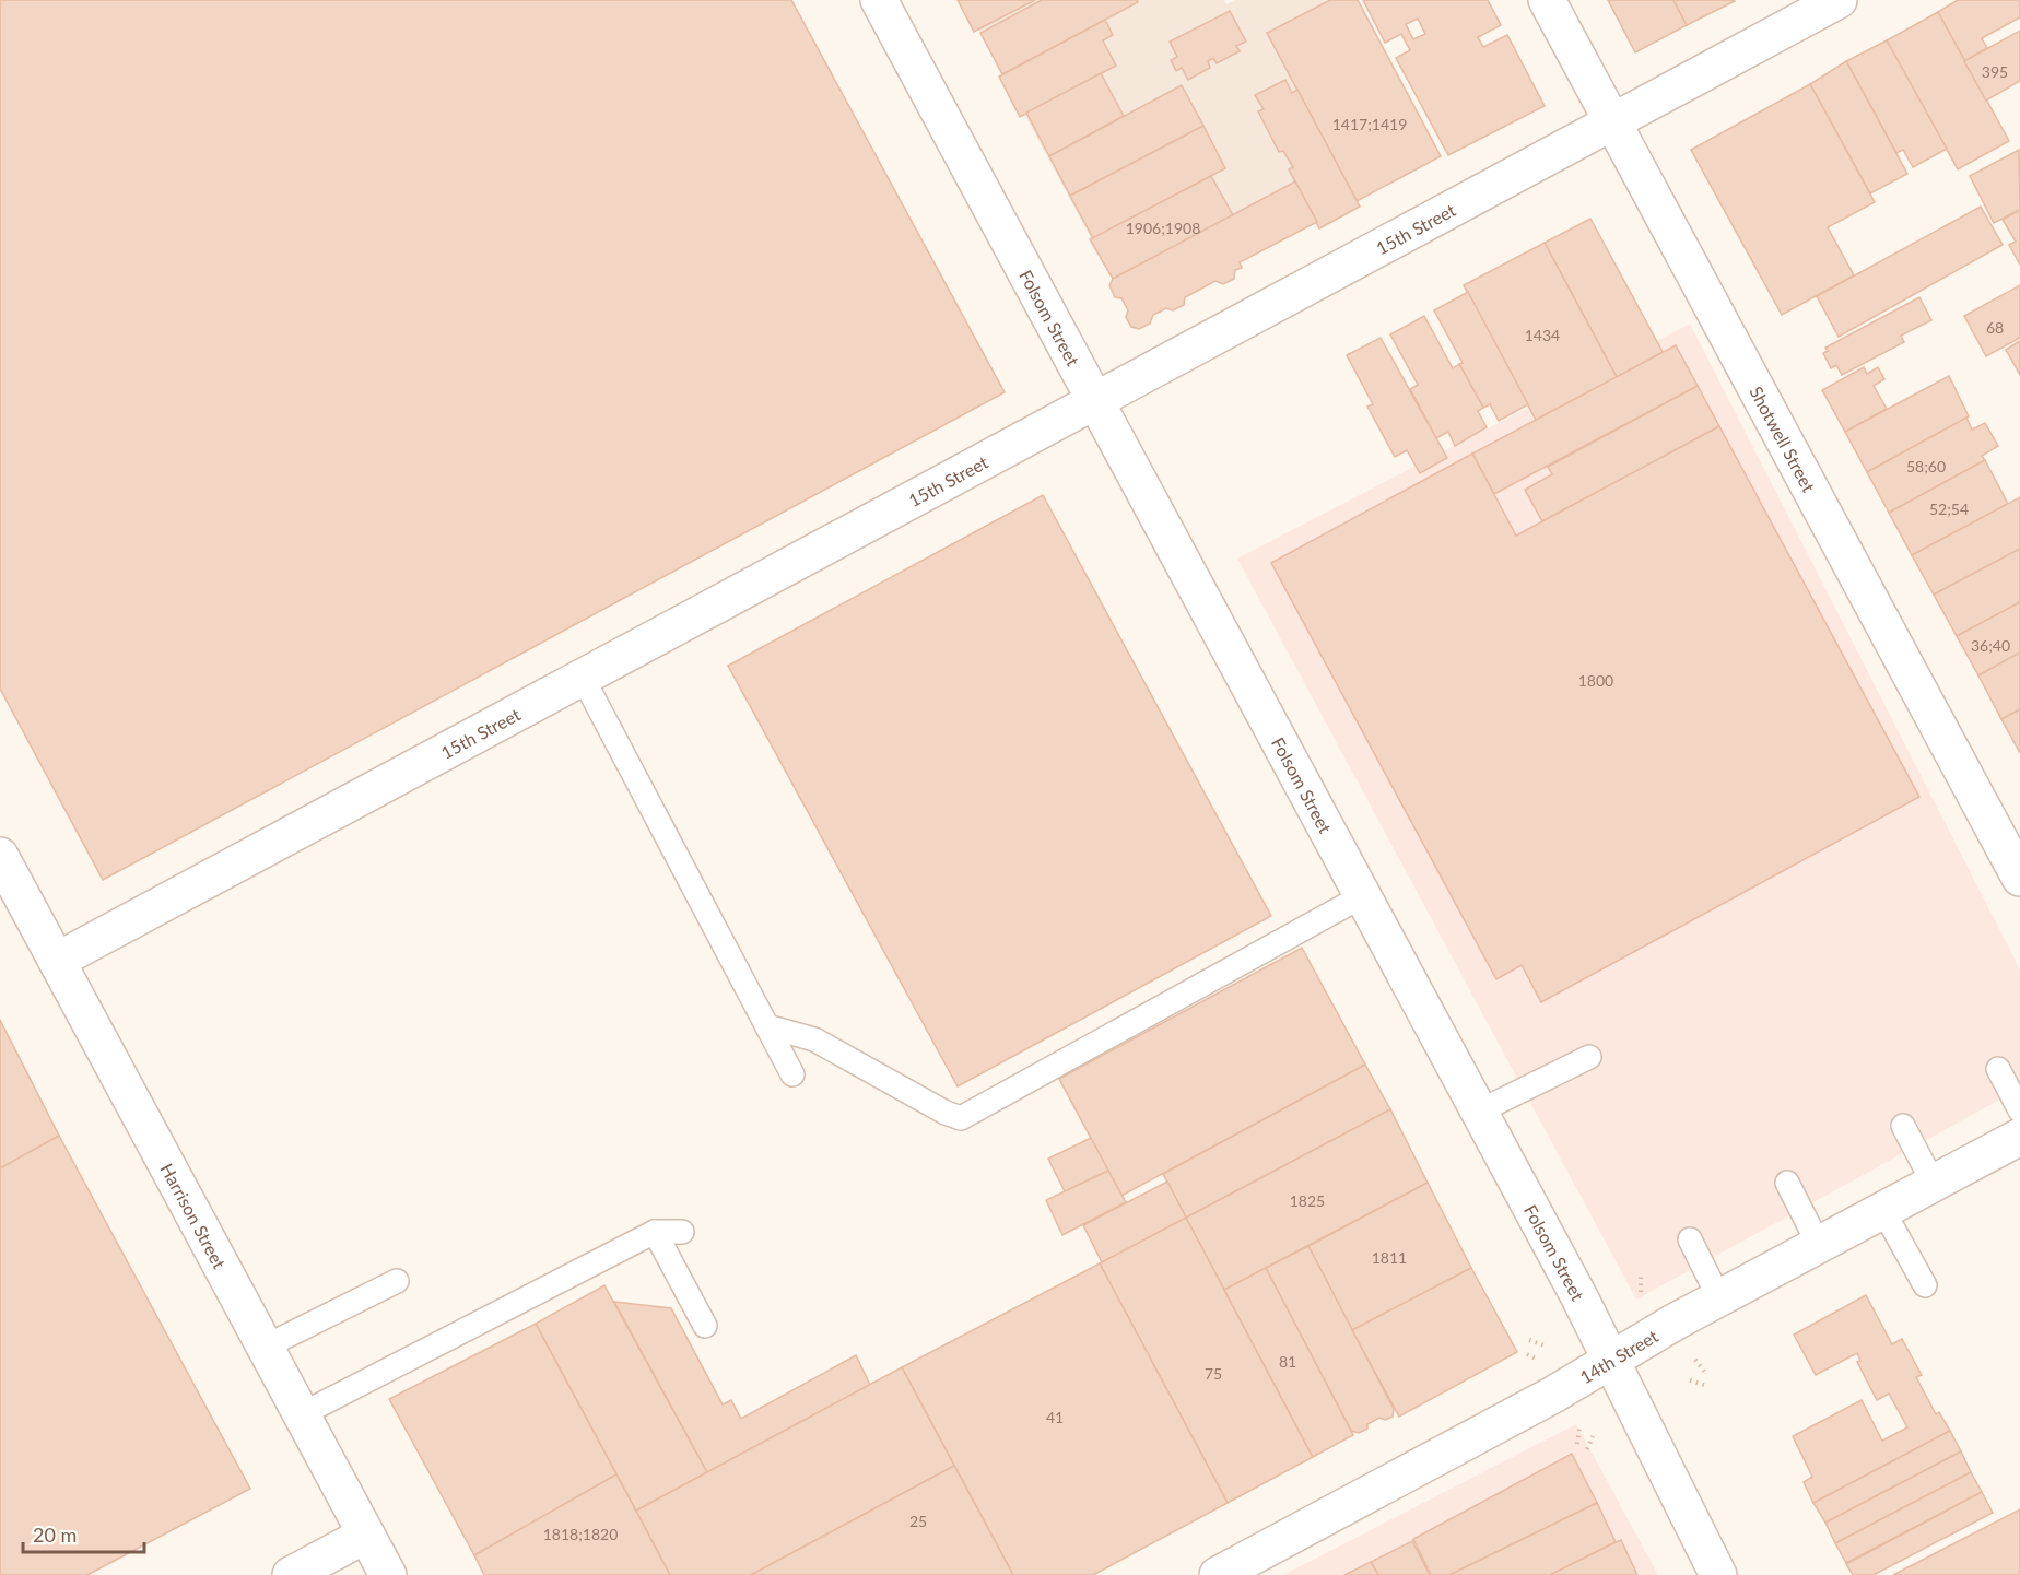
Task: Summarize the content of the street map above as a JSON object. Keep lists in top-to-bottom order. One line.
{"streets":{"street":["15th Street","Folsom Street","Shotwell Street","Harrison Street","14th Street"]},"crossings":[["15th Street","Folsom Street"],["15th Street","Shotwell Street"],["15th Street","Harrison Street"],["Folsom Street","14th Street"]],"house_numbers":["395","1417;1419","1906;1908","68","1434","58;60","52;54","36;40","1800","1825","1811","81","75","41","25","1818;1820"],"scale_bar":"20 m"}
